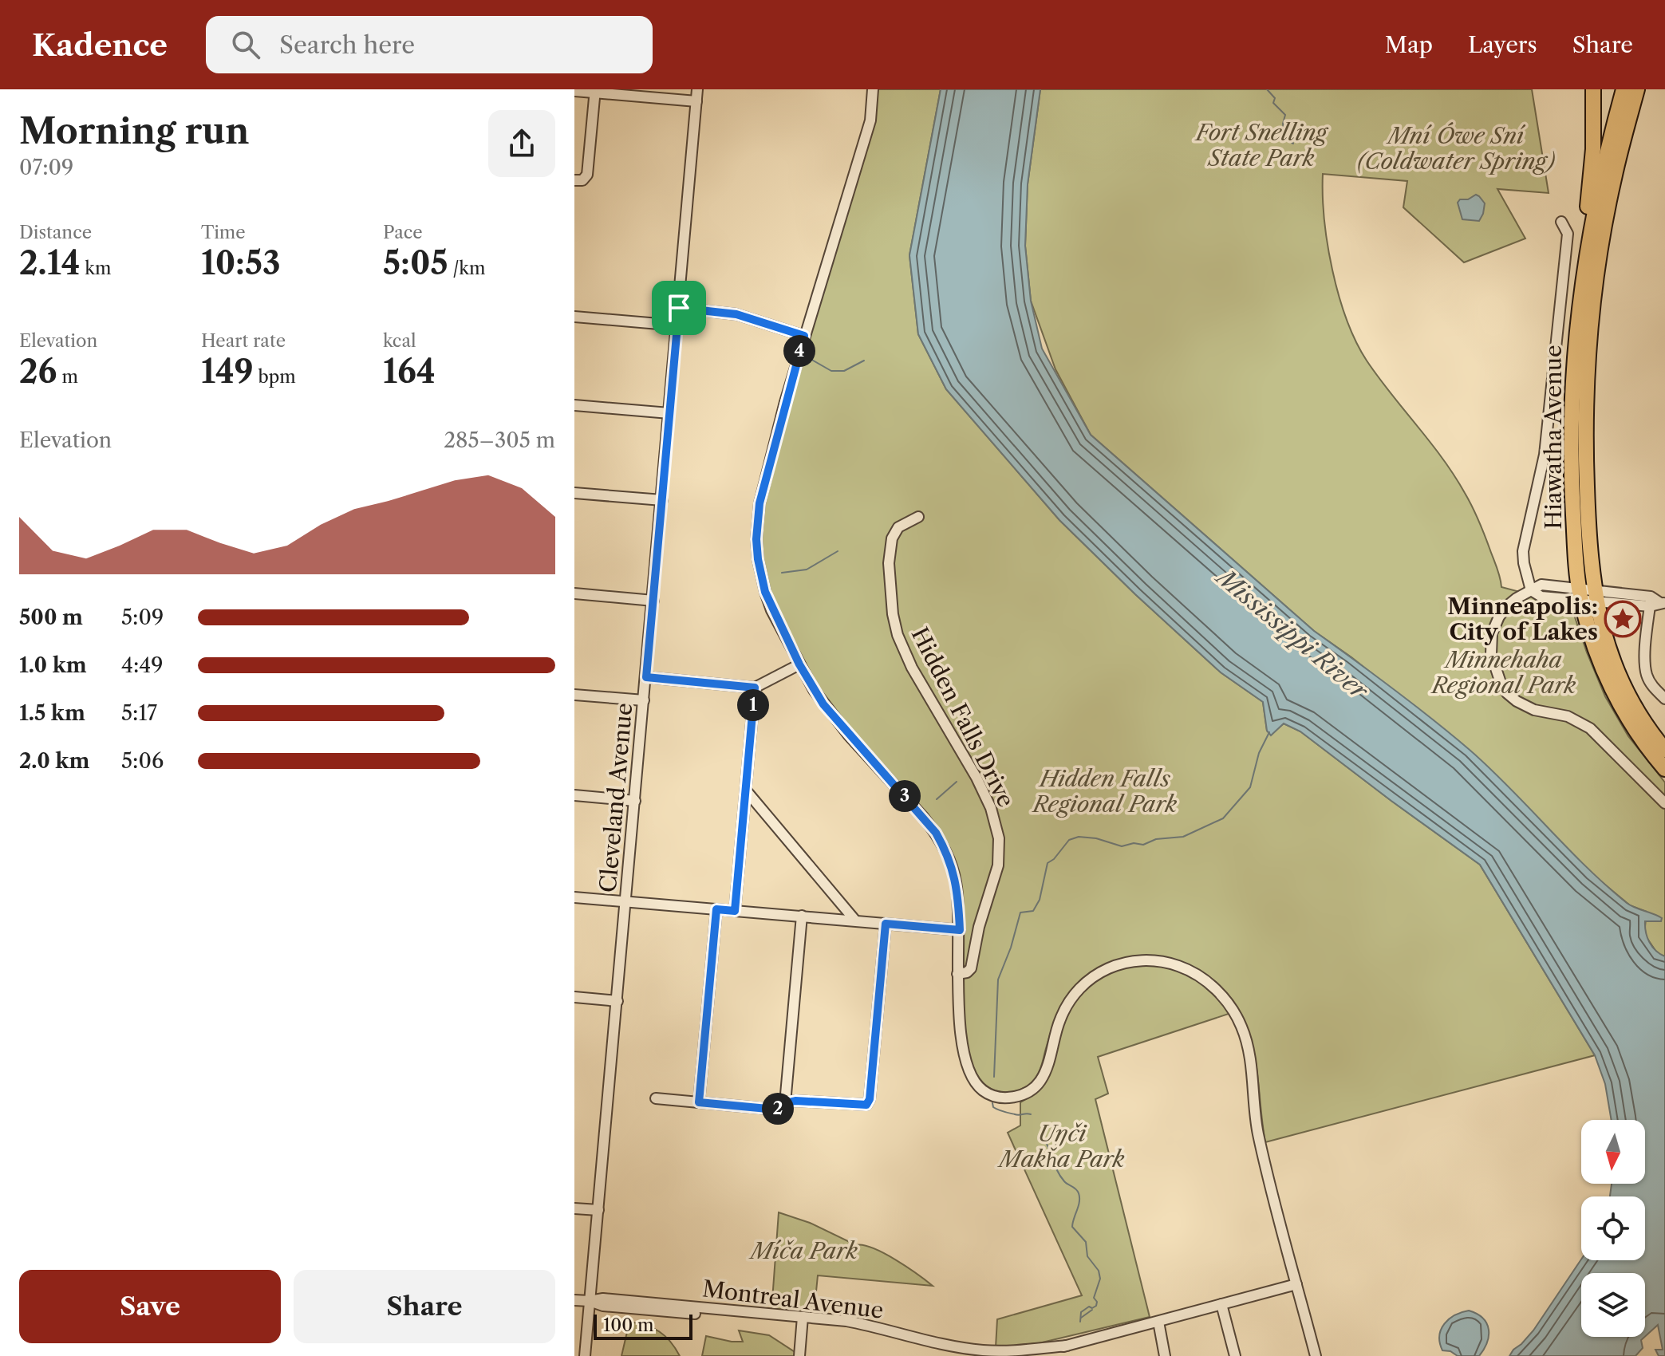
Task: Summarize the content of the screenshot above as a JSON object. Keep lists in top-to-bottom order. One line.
{"streets":{"highway":["Hiawatha Avenue"],"street":["Hidden Falls Drive","Cleveland Avenue","Montreal Avenue"]},"crossings":[["Cleveland Avenue","Montreal Avenue"]],"water":["Mississippi River"],"parks":["Fort Snelling State Park","Mní Ówe Sní (Coldwater Spring)","Minnehaha Regional Park","Hidden Falls Regional Park","Uŋči Makȟa Park","Míča Park"],"places":{"place":["Minneapolis: City of Lakes"]},"scale_bar":"100 m","north":"bottom","page":{"header":"Kadence","search":"Search here","nav":["Map","Layers","Share"],"heading":["Morning run","07:09"],"stats":[["Distance","2.14 km"],["Time","10:53"],["Pace","5:05 /km"],["Elevation","26 m"],["Heart rate","149 bpm"],["kcal","164"]],"pins":["4","1","3","2"],"chart":["Elevation","285–305 m"],"list":[{"name":"500 m","note":"5:09"},{"name":"1.0 km","note":"4:49"},{"name":"1.5 km","note":"5:17"},{"name":"2.0 km","note":"5:06"}],"buttons":["Save","Share"],"scale":"100 m"}}
